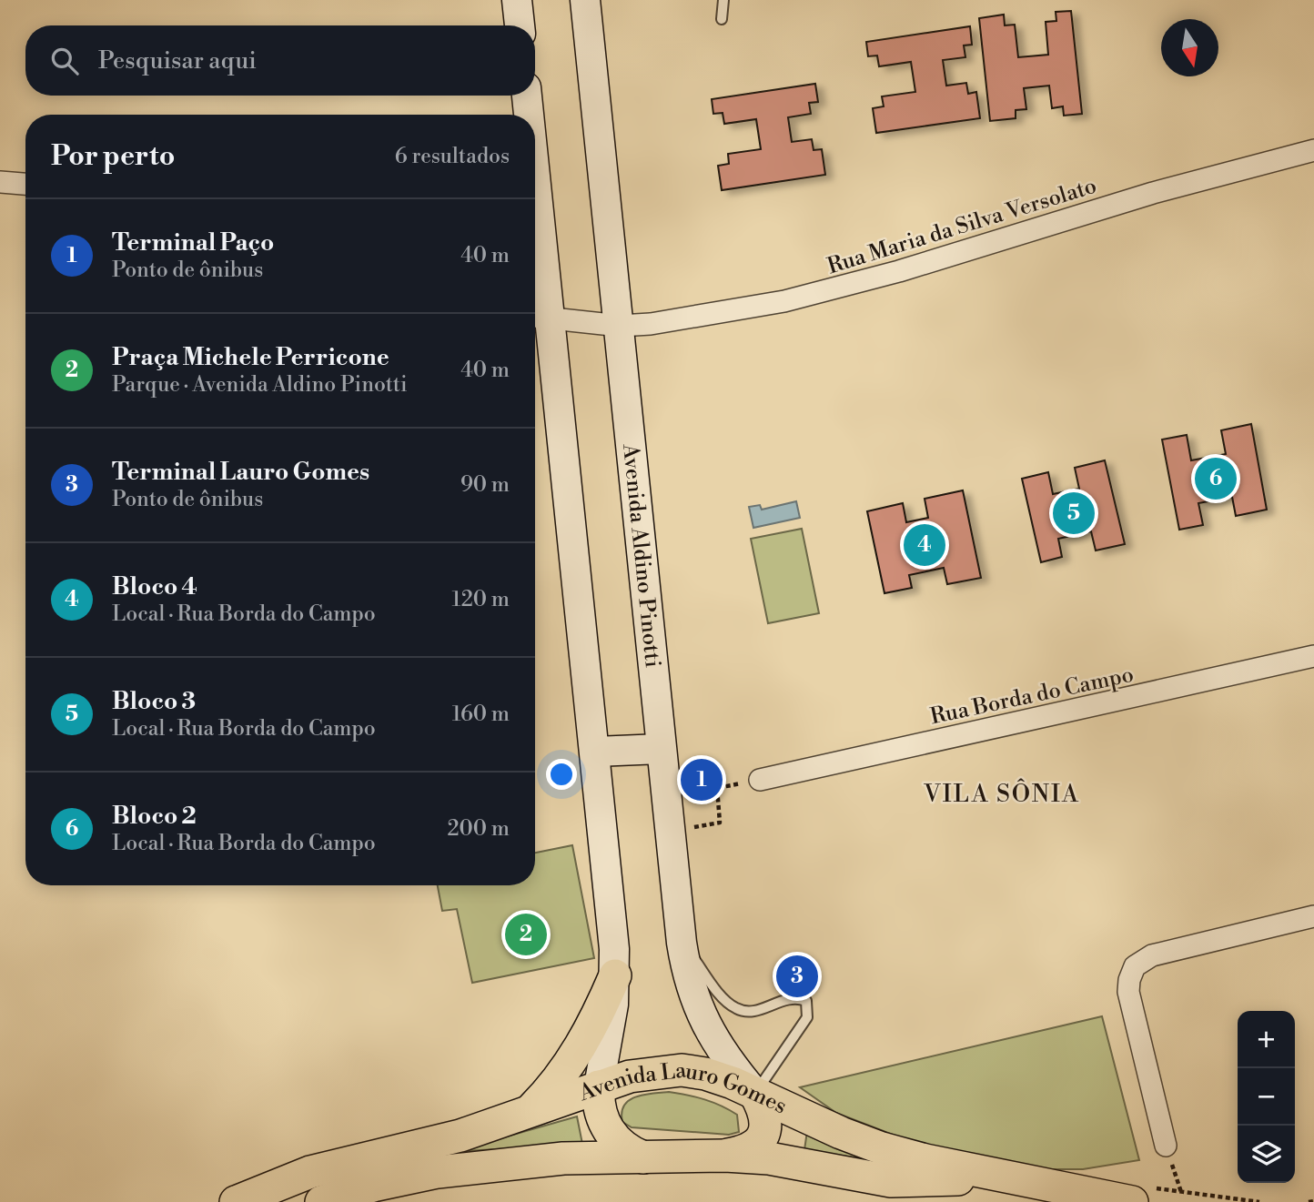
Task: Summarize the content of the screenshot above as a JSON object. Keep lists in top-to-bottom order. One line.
{"streets":{"main road":["Avenida Aldino Pinotti","Avenida Lauro Gomes"],"street":["Rua Maria da Silva Versolato","Rua Borda do Campo"]},"crossings":[["Rua Maria da Silva Versolato","Avenida Aldino Pinotti"],["Avenida Aldino Pinotti","Avenida Lauro Gomes"]],"districts":["VILA SÔNIA"],"north":"bottom","page":{"search":"Pesquisar aqui","heading":["Por perto","6 resultados"],"list":[{"mark":"1","name":"Terminal Paço","note":"Ponto de ônibus","value":"40 m"},{"mark":"2","name":"Praça Michele Perricone","note":"Parque · Avenida Aldino Pinotti","value":"40 m"},{"mark":"3","name":"Terminal Lauro Gomes","note":"Ponto de ônibus","value":"90 m"},{"mark":"4","name":"Bloco 4","note":"Local · Rua Borda do Campo","value":"120 m"},{"mark":"5","name":"Bloco 3","note":"Local · Rua Borda do Campo","value":"160 m"},{"mark":"6","name":"Bloco 2","note":"Local · Rua Borda do Campo","value":"200 m"}],"pins":["6","5","4","1","2","3"],"map_buttons":["+","−"]}}
